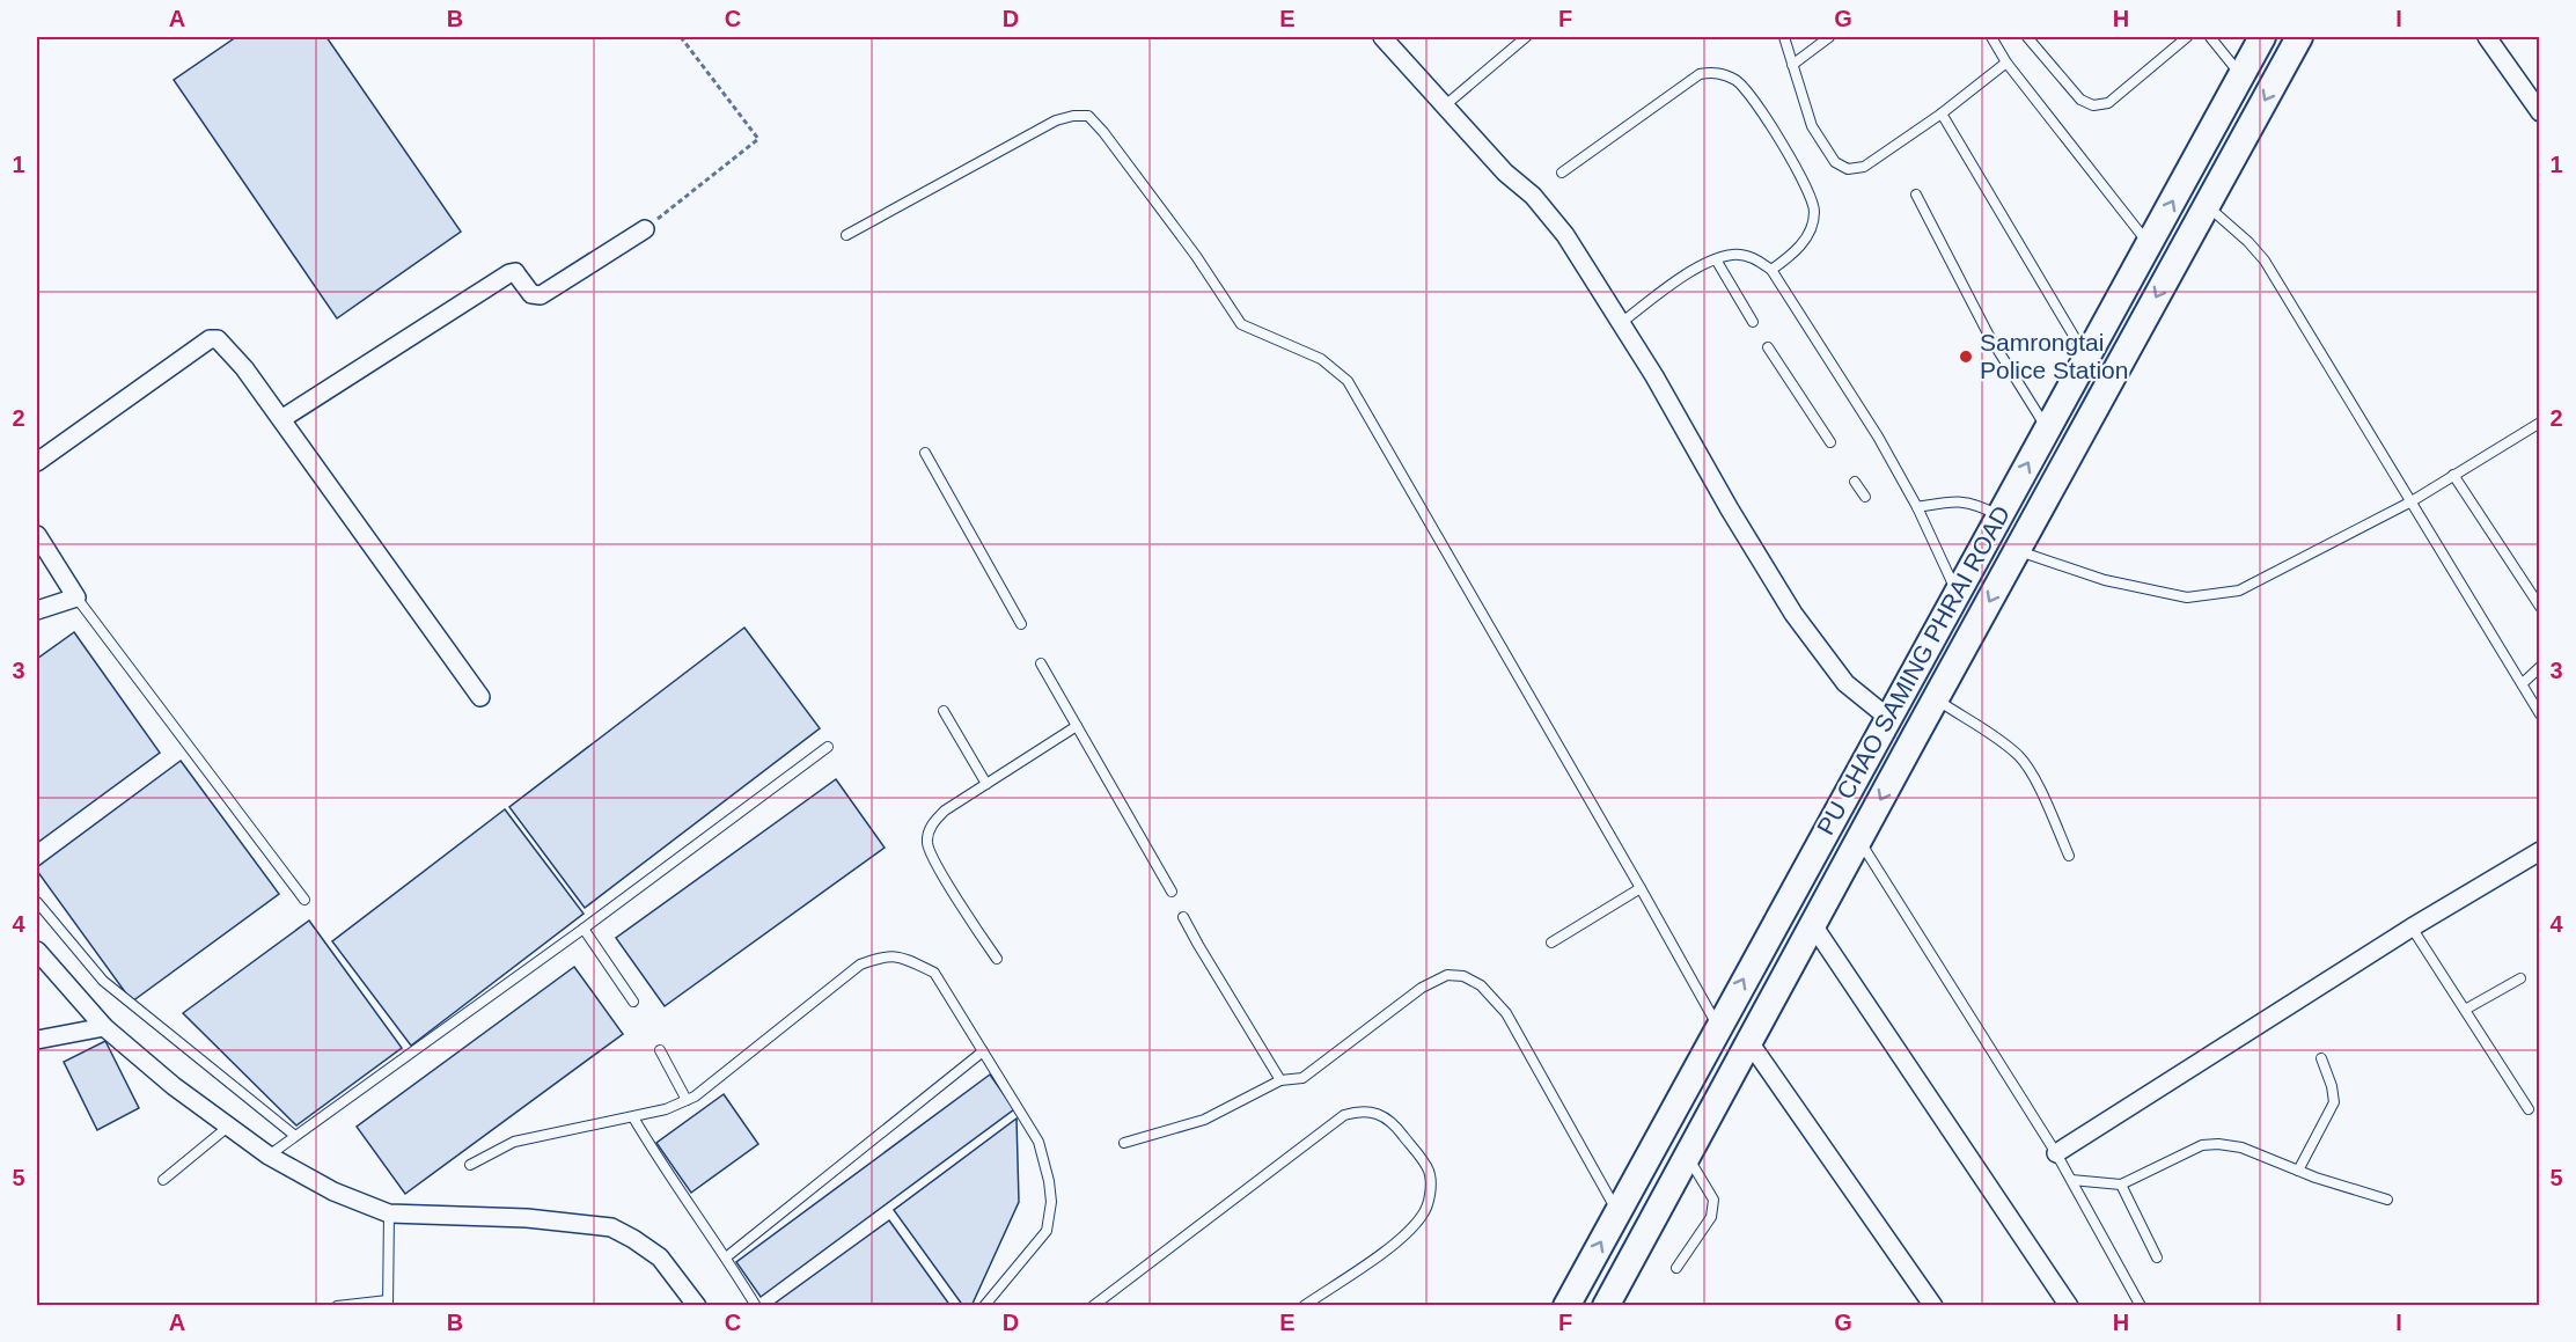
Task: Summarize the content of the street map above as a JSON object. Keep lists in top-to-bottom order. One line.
{"streets":{"main road":["PU CHAO SAMING PHRAI ROAD"]},"places":["Samrongtai Police Station"],"grid":{"columns":["A","B","C","D","E","F","G","H","I"],"rows":["1","2","3","4","5"]}}
